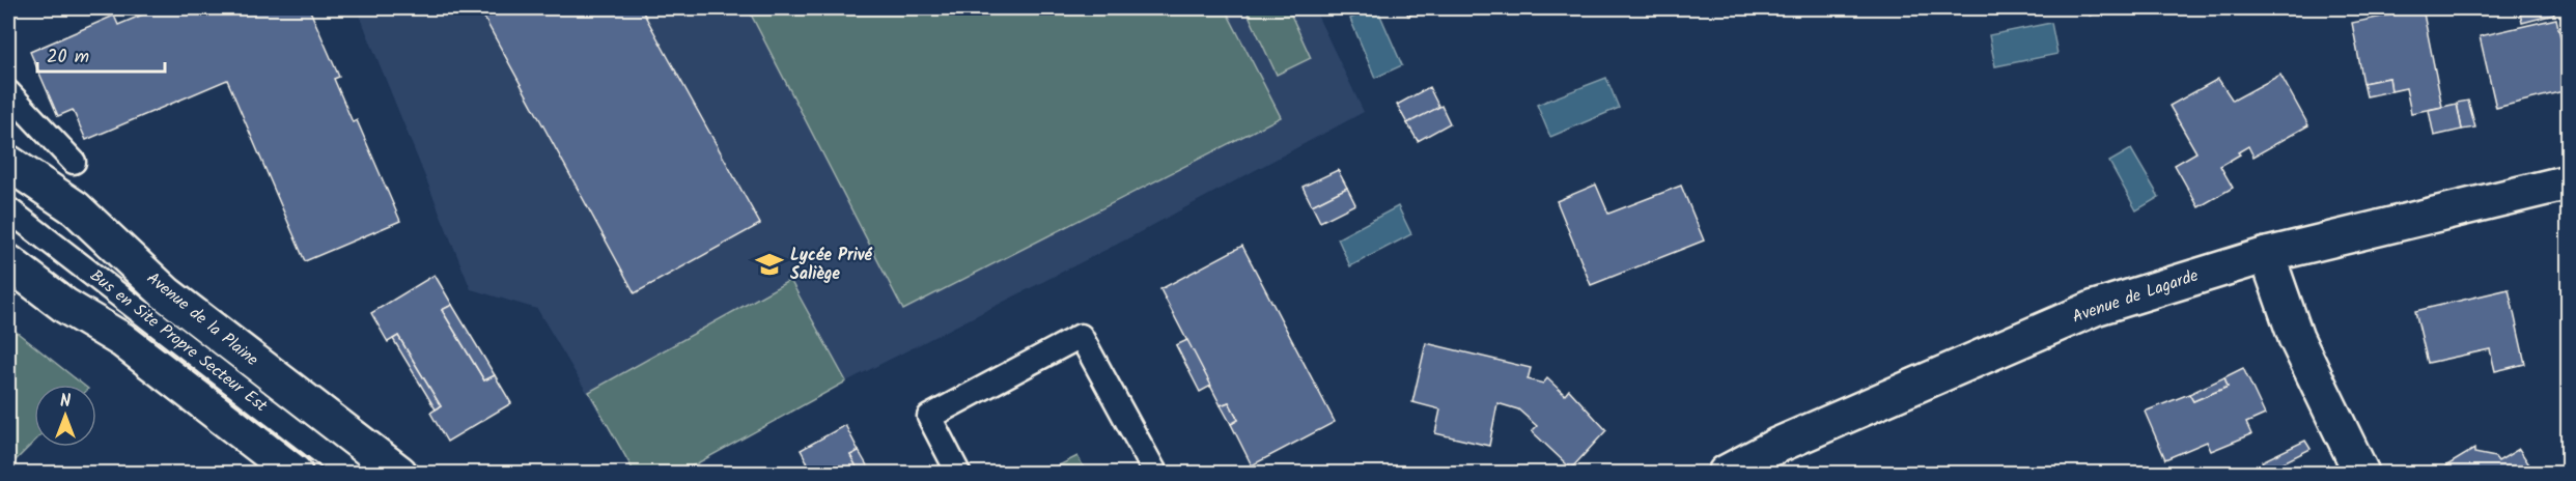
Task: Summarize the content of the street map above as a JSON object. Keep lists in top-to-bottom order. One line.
{"streets":{"street":["Avenue de Lagarde","Avenue de la Plaine"],"lane":["Bus en Site Propre Secteur Est"]},"places":{"school or university":["Lycée Privé Saliège"]},"scale_bar":"20 m","north":"top"}
